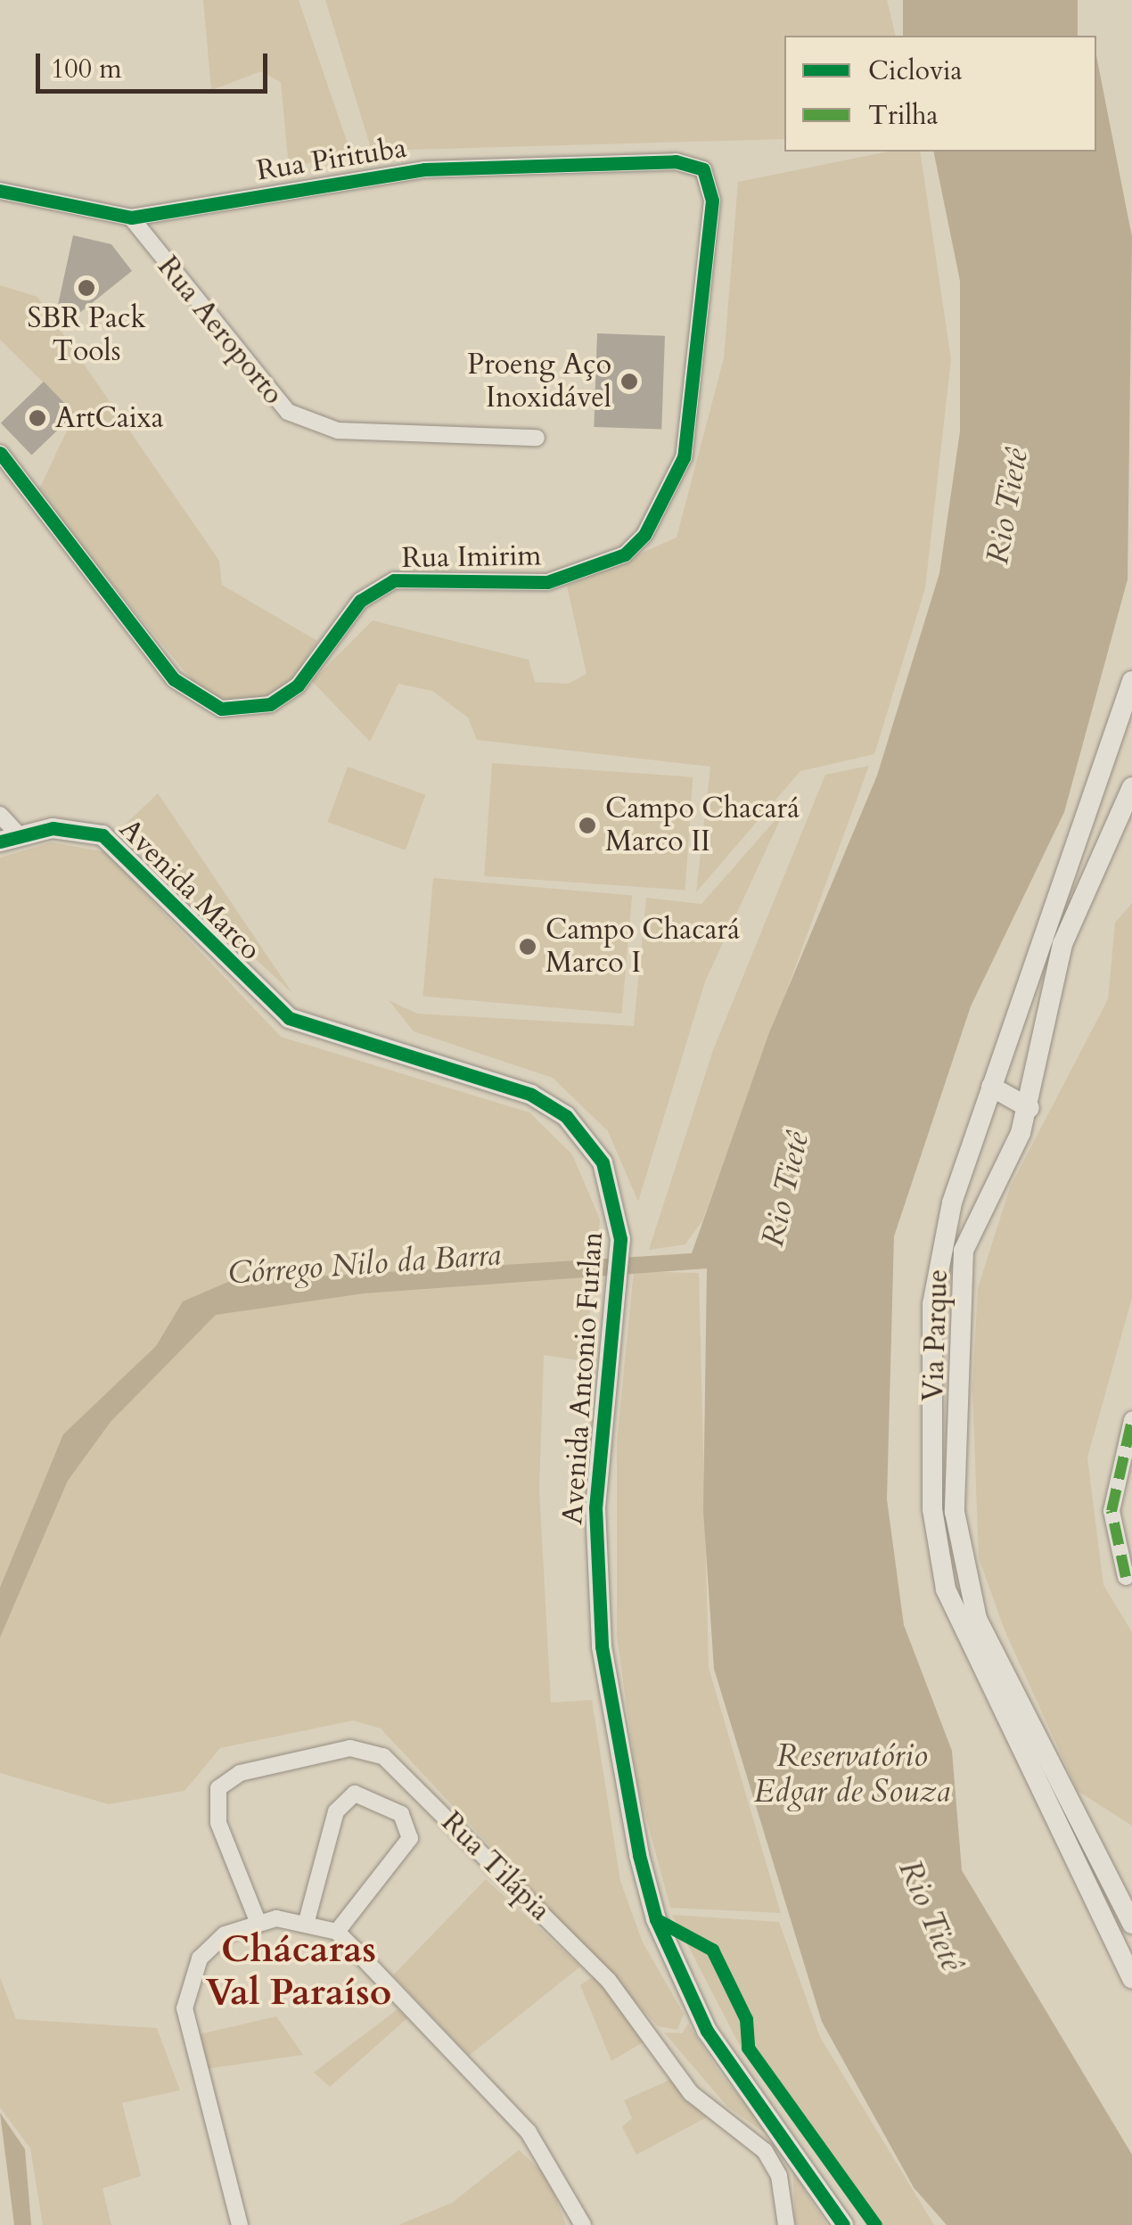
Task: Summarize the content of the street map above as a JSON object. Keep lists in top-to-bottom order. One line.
{"streets":{"main road":["Avenida Marco","Via Parque","Avenida Antonio Furlan"],"street":["Rua Pirituba","Rua Aeroporto","Rua Imirim","Rua Tilápia"]},"crossings":[["Rua Pirituba","Rua Aeroporto"],["Rua Pirituba","Rua Imirim"],["Avenida Marco","Avenida Antonio Furlan"]],"districts":["Chácaras Val Paraíso"],"water":["Rio Tietê","Córrego Nilo da Barra","Reservatório Edgar de Souza"],"places":["SBR Pack Tools","Proeng Aço Inoxidável","ArtCaixa","Campo Chacará Marco II","Campo Chacará Marco I"],"legend":["Ciclovia","Trilha"],"scale_bar":"100 m"}
